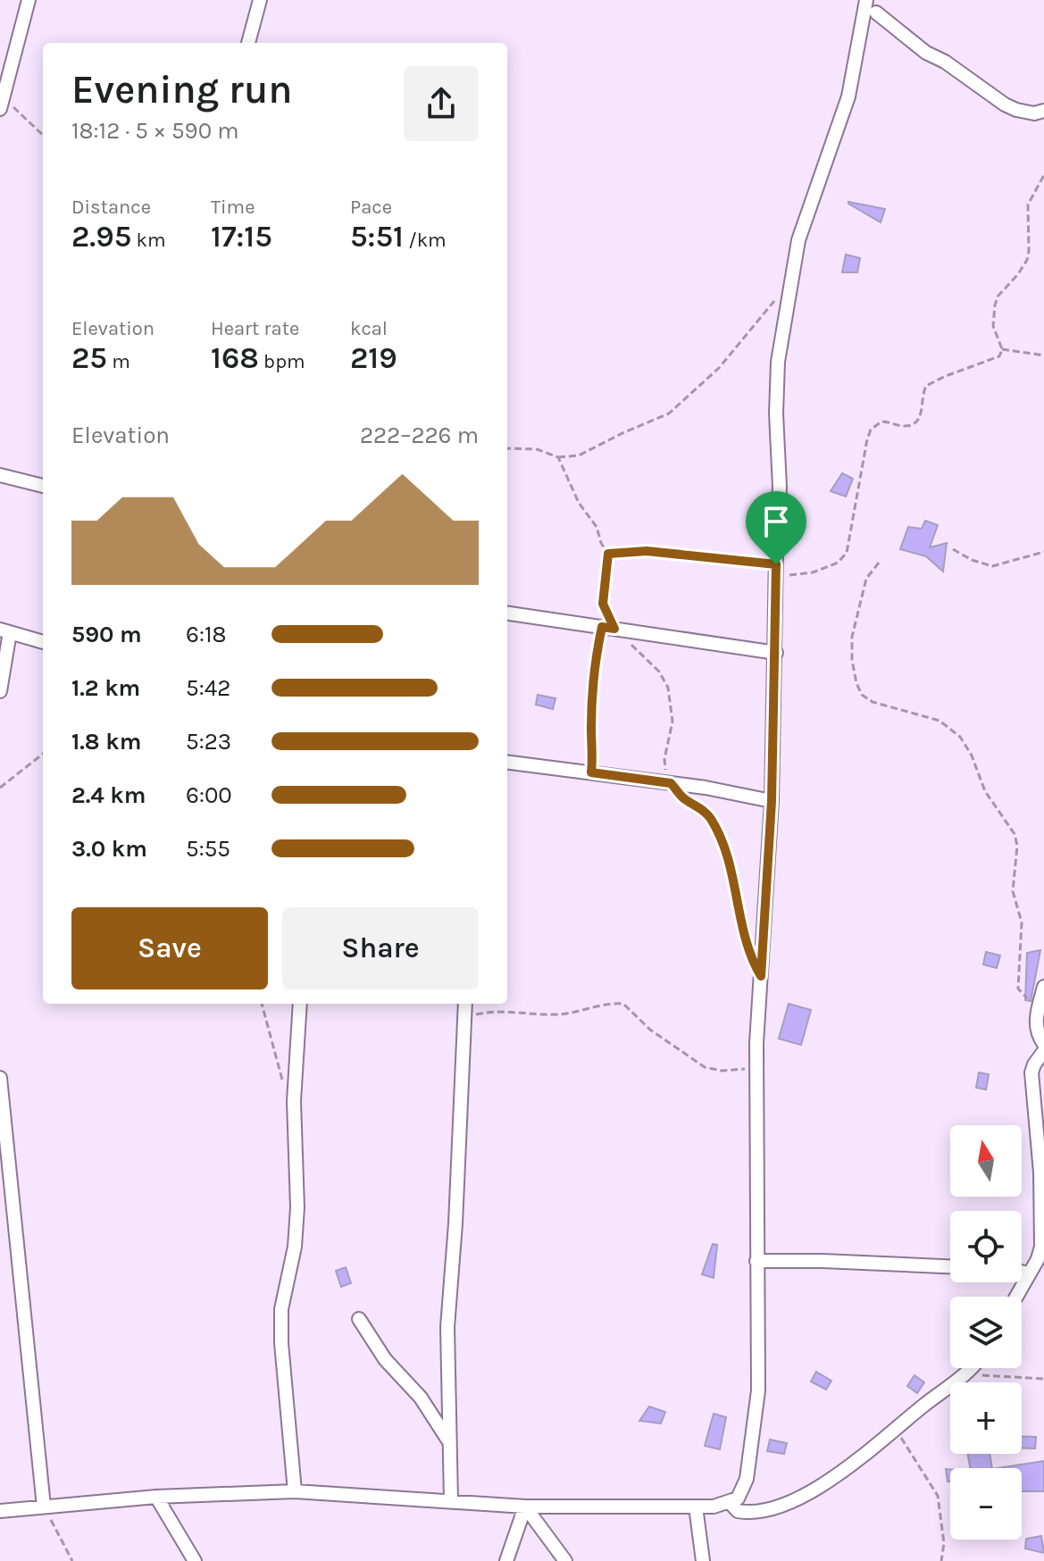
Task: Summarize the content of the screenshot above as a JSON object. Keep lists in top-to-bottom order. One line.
{"north":"top","page":{"heading":["Evening run","18:12 · 5 × 590 m"],"stats":[["Distance","2.95 km"],["Time","17:15"],["Pace","5:51 /km"],["Elevation","25 m"],["Heart rate","168 bpm"],["kcal","219"]],"chart":["Elevation","222–226 m"],"list":[{"name":"590 m","note":"6:18"},{"name":"1.2 km","note":"5:42"},{"name":"1.8 km","note":"5:23"},{"name":"2.4 km","note":"6:00"},{"name":"3.0 km","note":"5:55"}],"buttons":["Save","Share"],"map_buttons":["+","−"]}}
